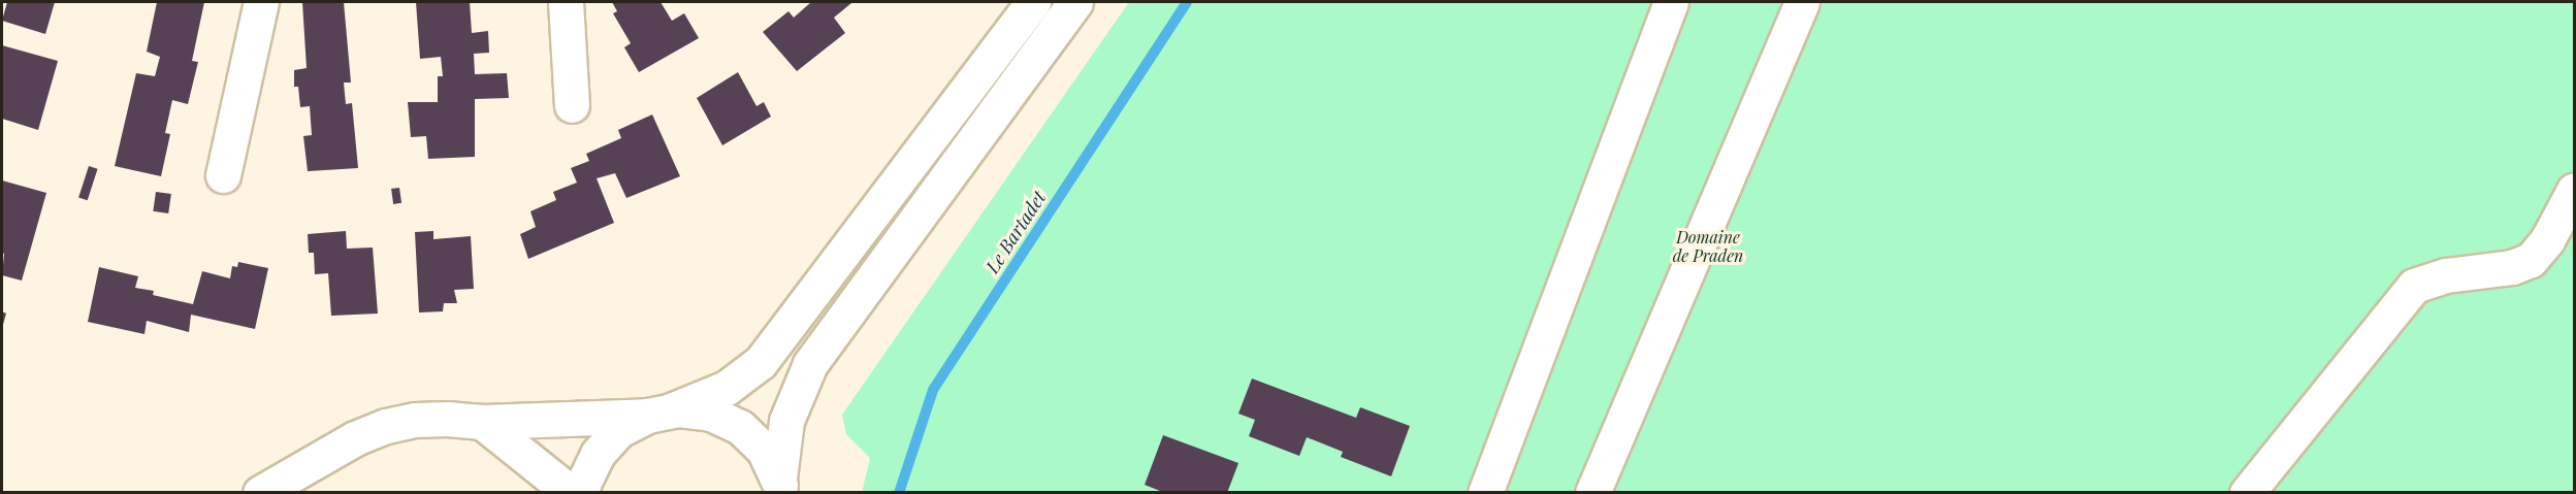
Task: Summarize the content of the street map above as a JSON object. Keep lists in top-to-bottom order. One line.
{"water":["Le Bartadet"],"parks":["Domaine de Praden"]}
